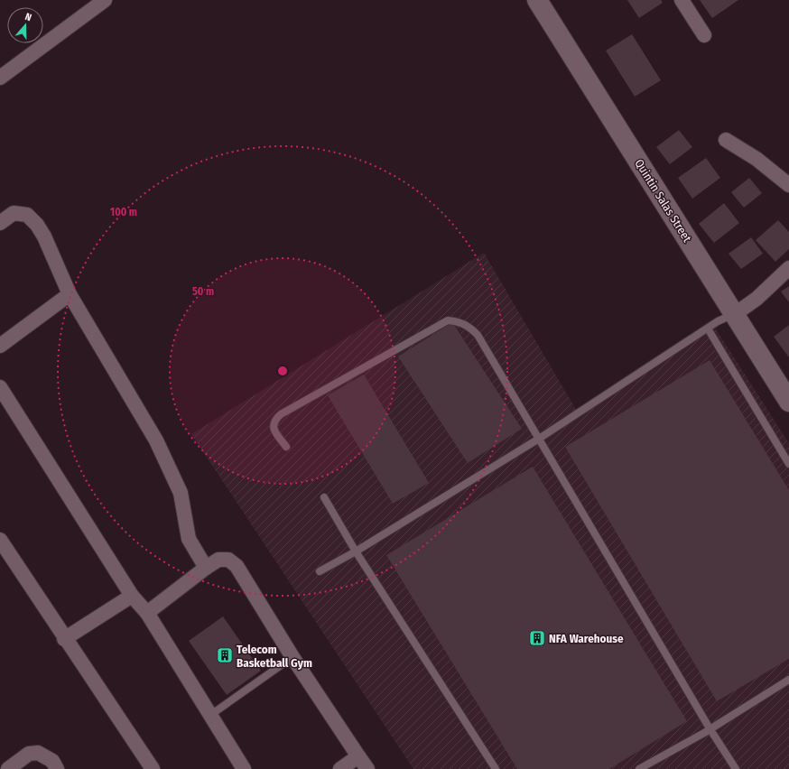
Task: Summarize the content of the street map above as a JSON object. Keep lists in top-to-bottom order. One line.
{"streets":{"main road":["Quintin Salas Street"]},"places":{"building":["NFA Warehouse","Telecom Basketball Gym"]},"north":"top","rings":["100 m","50 m"]}
